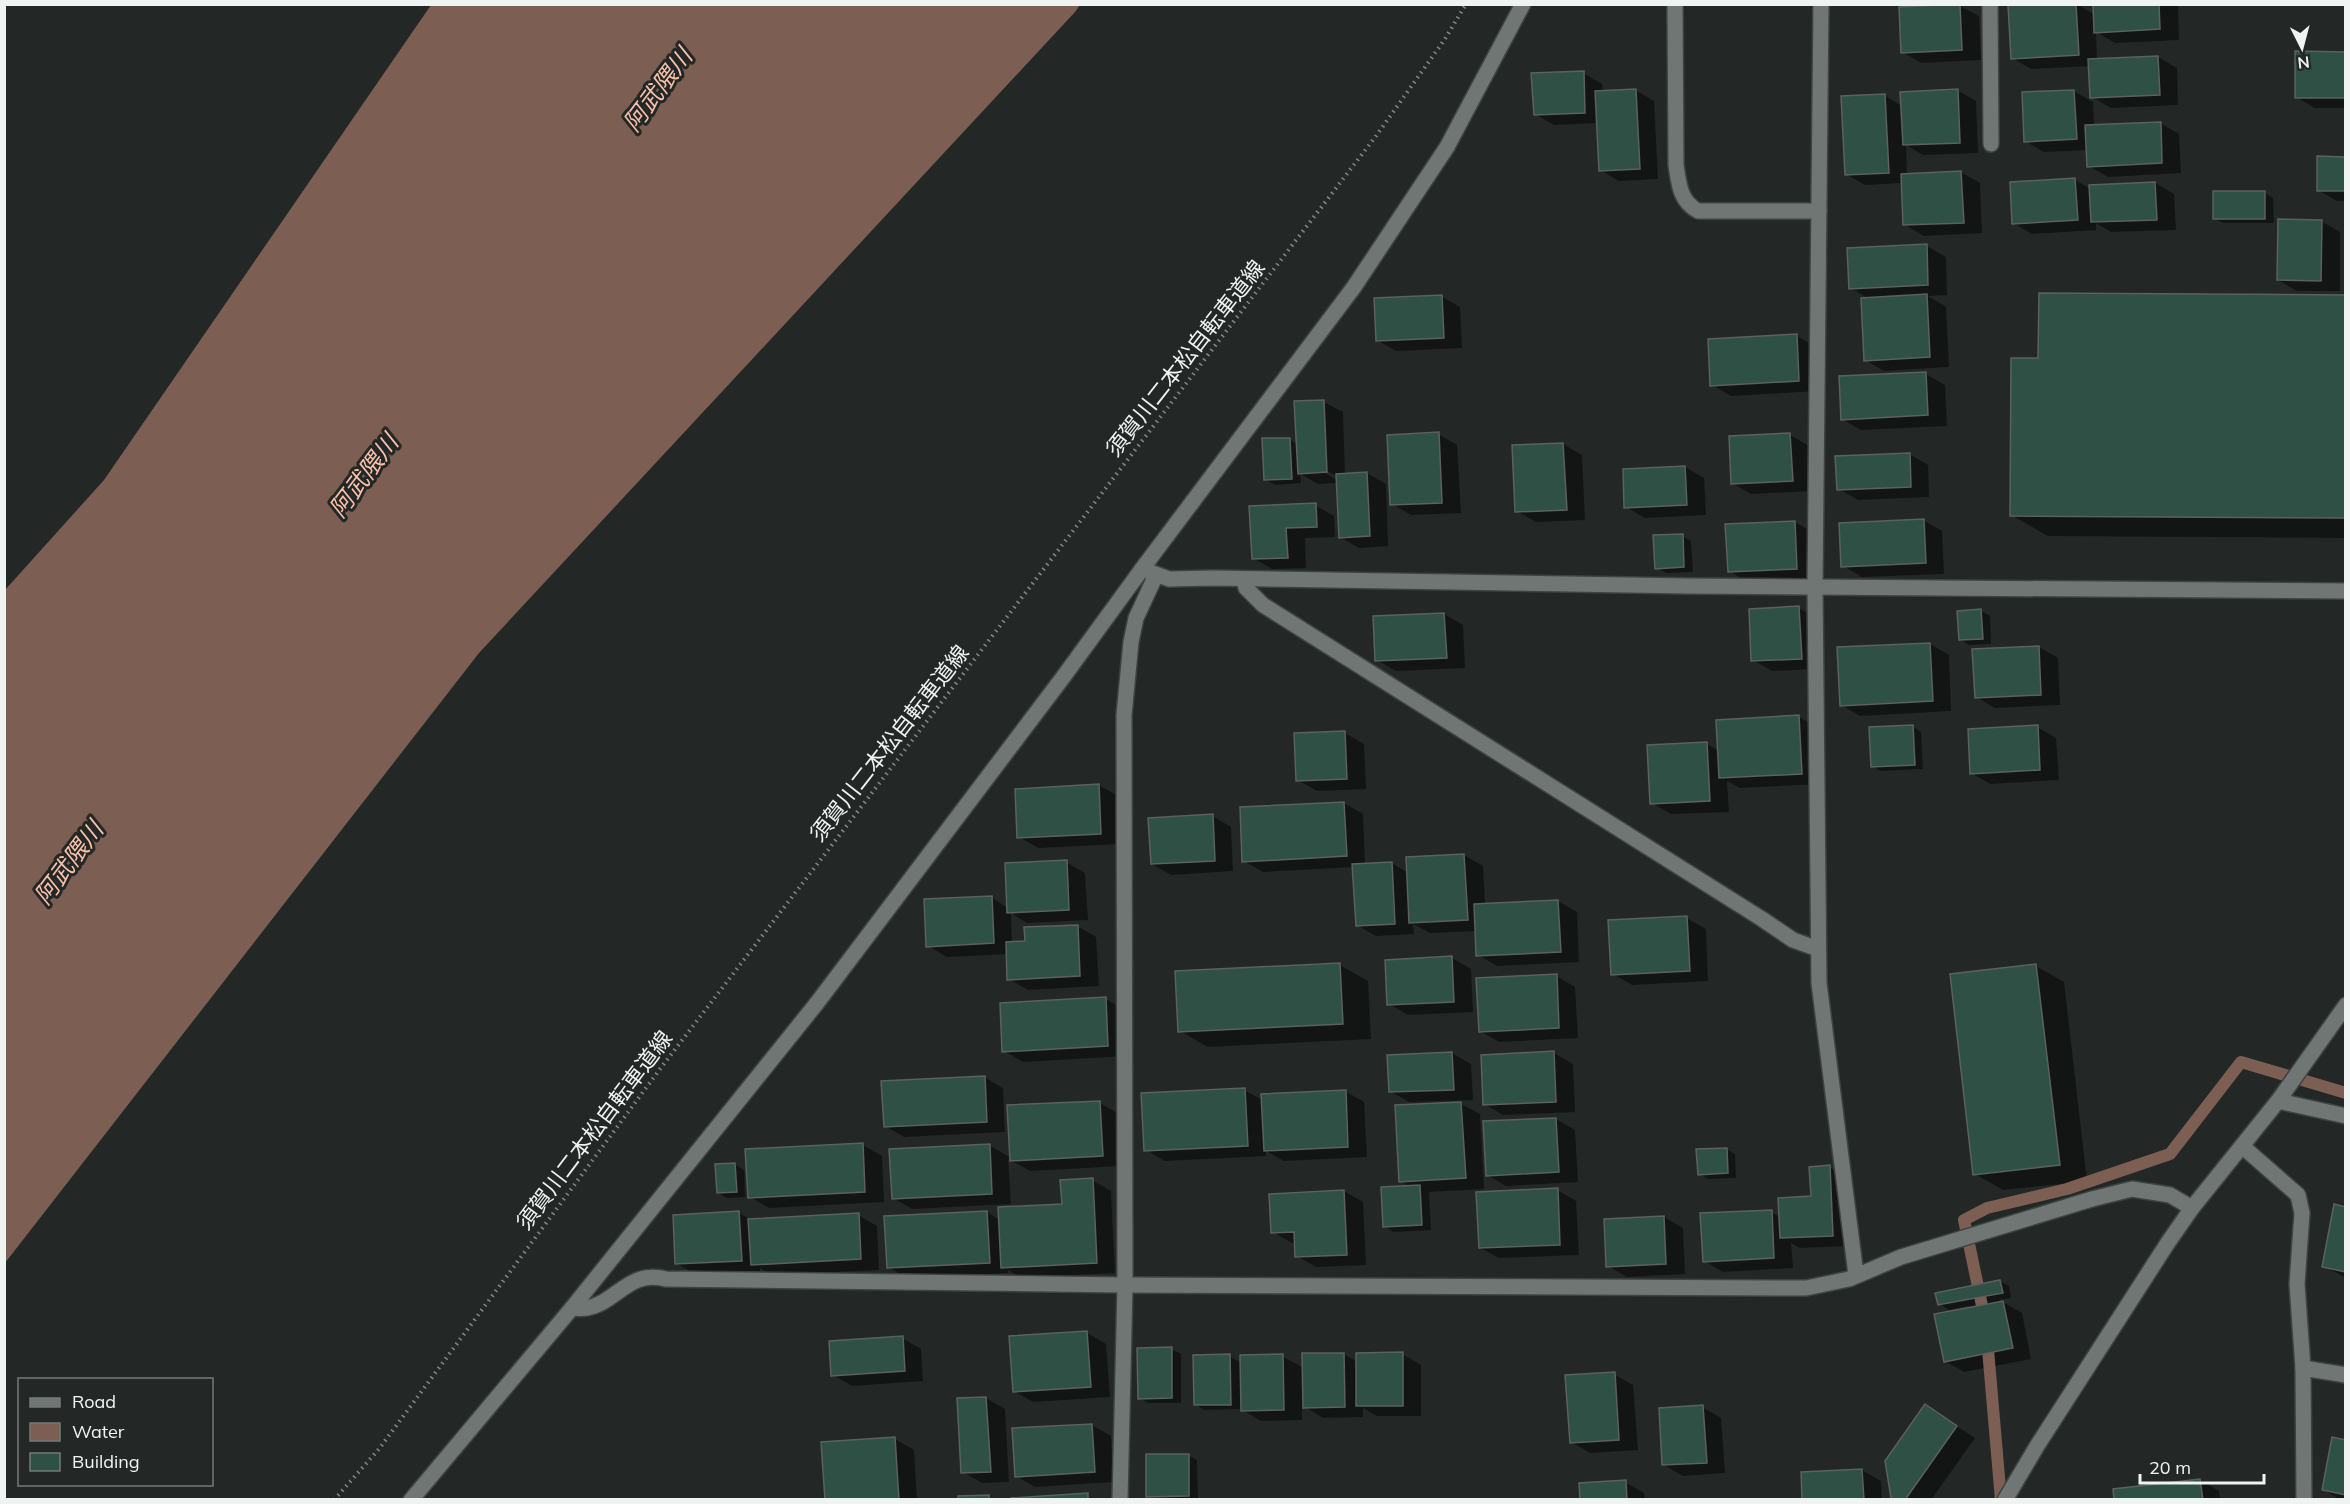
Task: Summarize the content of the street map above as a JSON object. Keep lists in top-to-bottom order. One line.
{"streets":{"path":["須賀川二本松自転車道線"]},"water":["阿武隈川"],"legend":["Road","Water","Building"],"scale_bar":"20 m","north":"bottom"}
